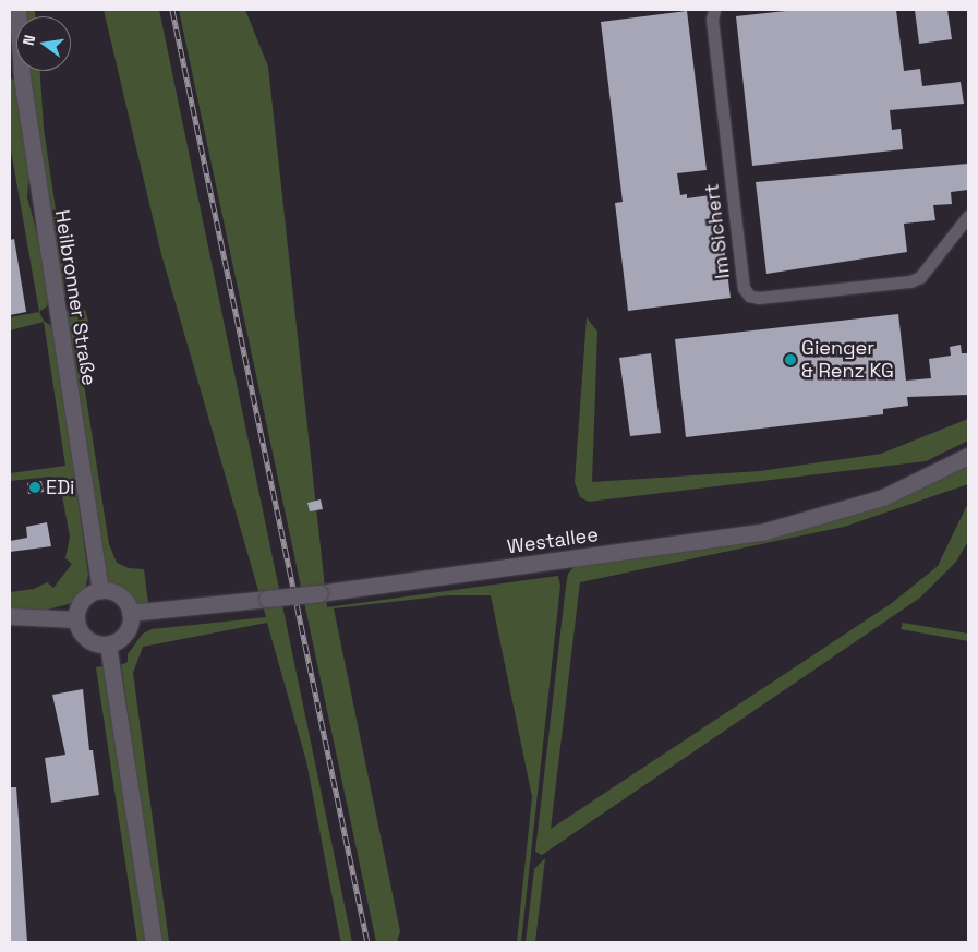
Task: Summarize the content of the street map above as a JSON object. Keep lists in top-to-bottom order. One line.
{"streets":{"main road":["Heilbronner Straße","Westallee"],"street":["Im Sichert"]},"crossings":[["Heilbronner Straße","Westallee"]],"places":["Gienger & Renz KG","EDi"],"north":"left"}
